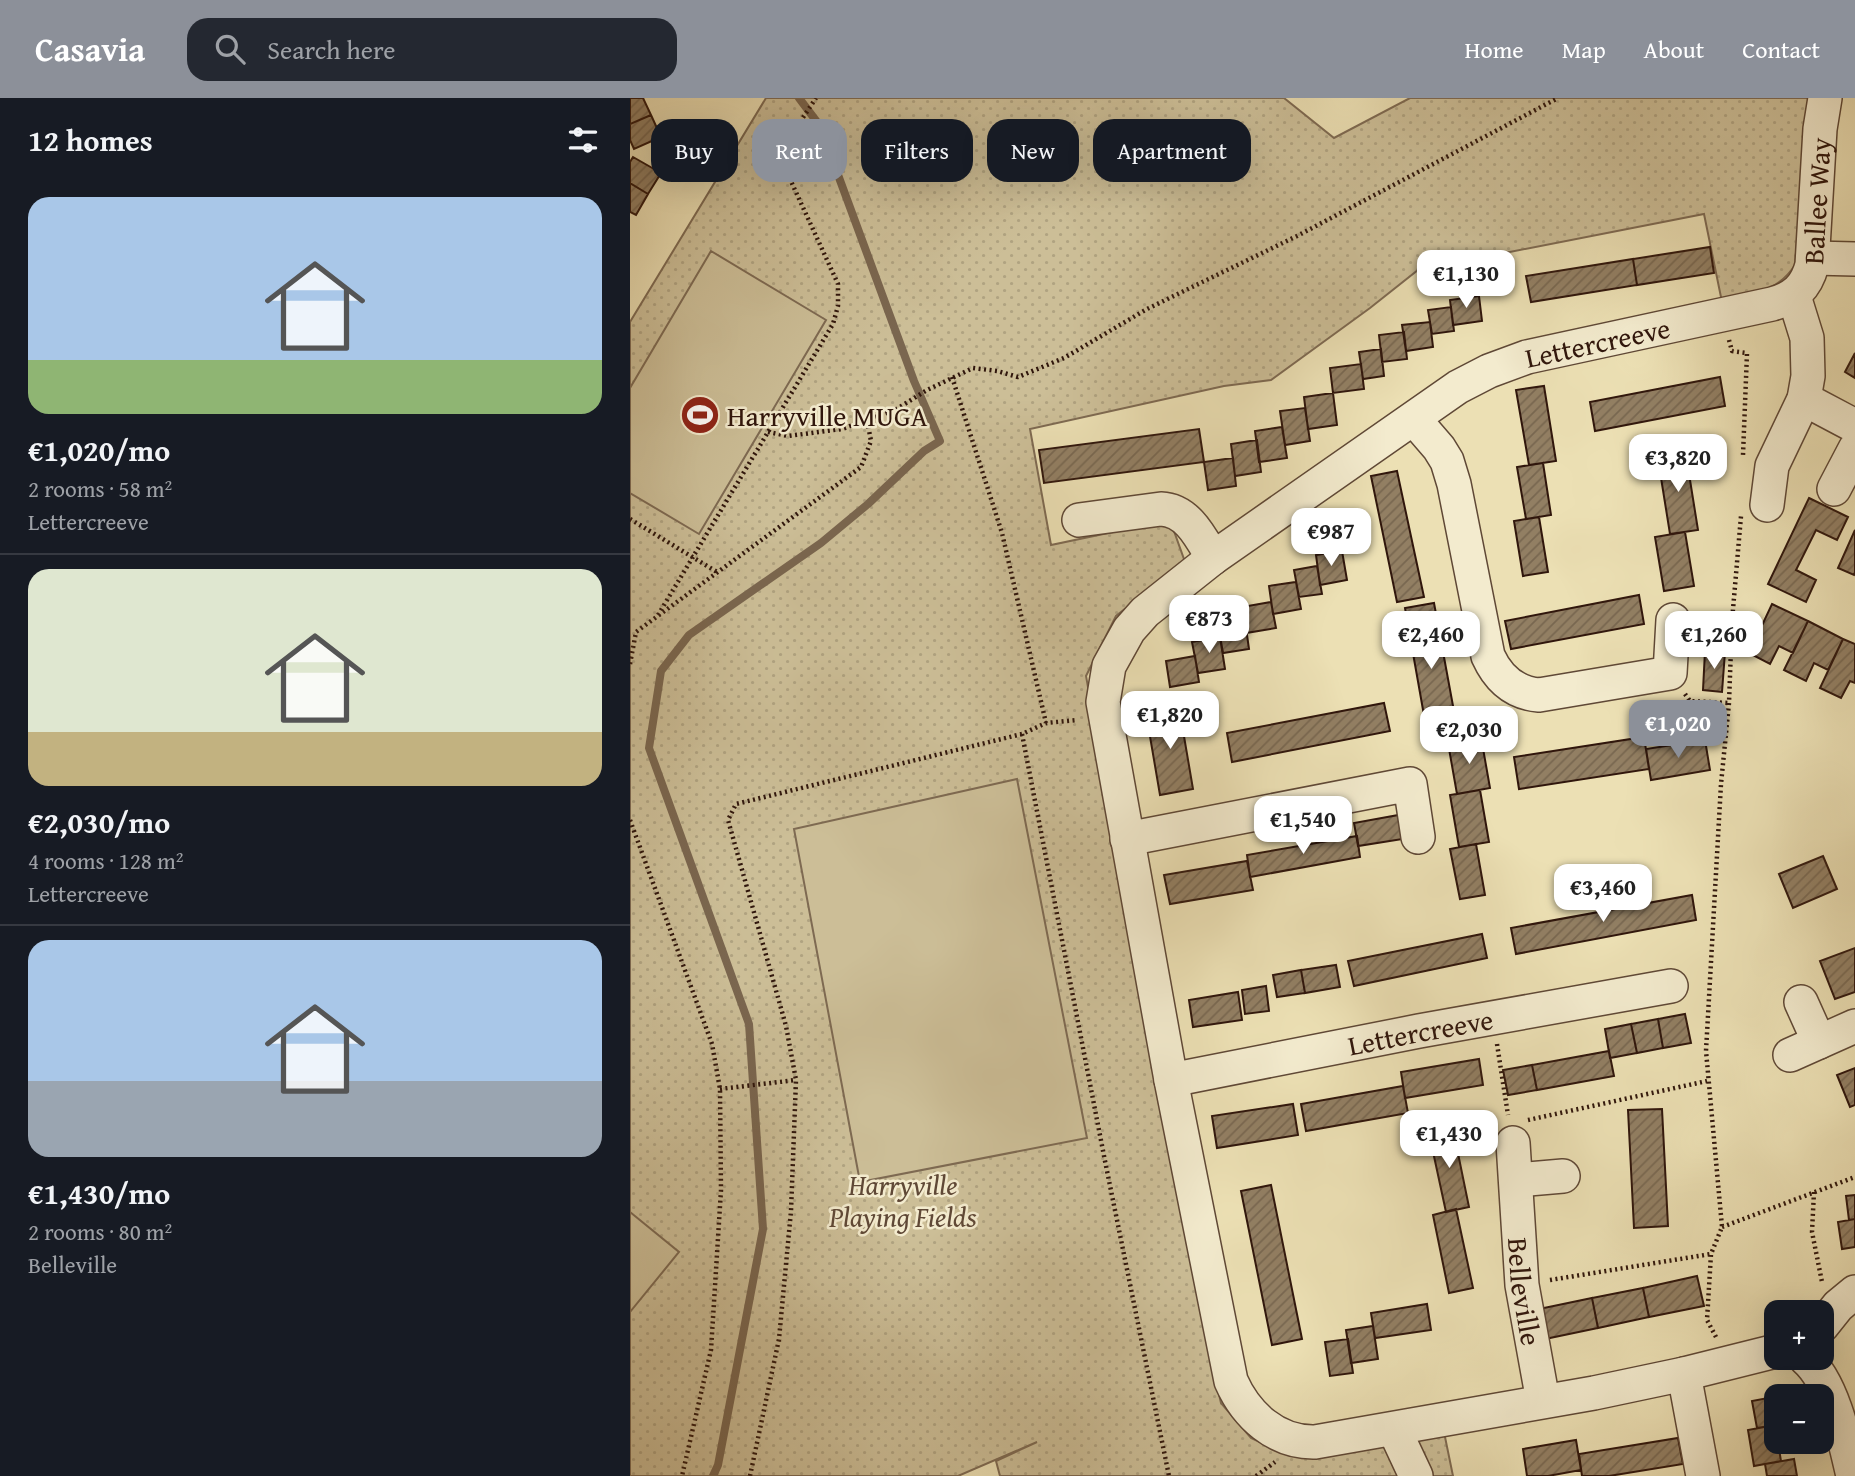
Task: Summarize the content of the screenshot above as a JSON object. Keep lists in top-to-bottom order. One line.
{"streets":{"street":["Ballee Way","Lettercreeve","Belleville"]},"crossings":[["Ballee Way","Lettercreeve"],["Lettercreeve","Belleville"]],"parks":["Harryville Playing Fields"],"places":{"sports":["Harryville MUGA"]},"page":{"header":"Casavia","search":"Search here","nav":["Home","Map","About","Contact"],"heading":"12 homes","chip":["Buy","Rent","Filters","New","Apartment"],"list":[{"name":"€1,020/mo","note":"2 rooms · 58 m² · Lettercreeve"},{"name":"€2,030/mo","note":"4 rooms · 128 m² · Lettercreeve"},{"name":"€1,430/mo","note":"2 rooms · 80 m² · Belleville"}],"price":["€1,130","€3,820","€987","€873","€2,460","€1,260","€1,820","€1,020","€2,030","€1,540","€3,460","€1,430"],"map_buttons":["+","−"]}}
